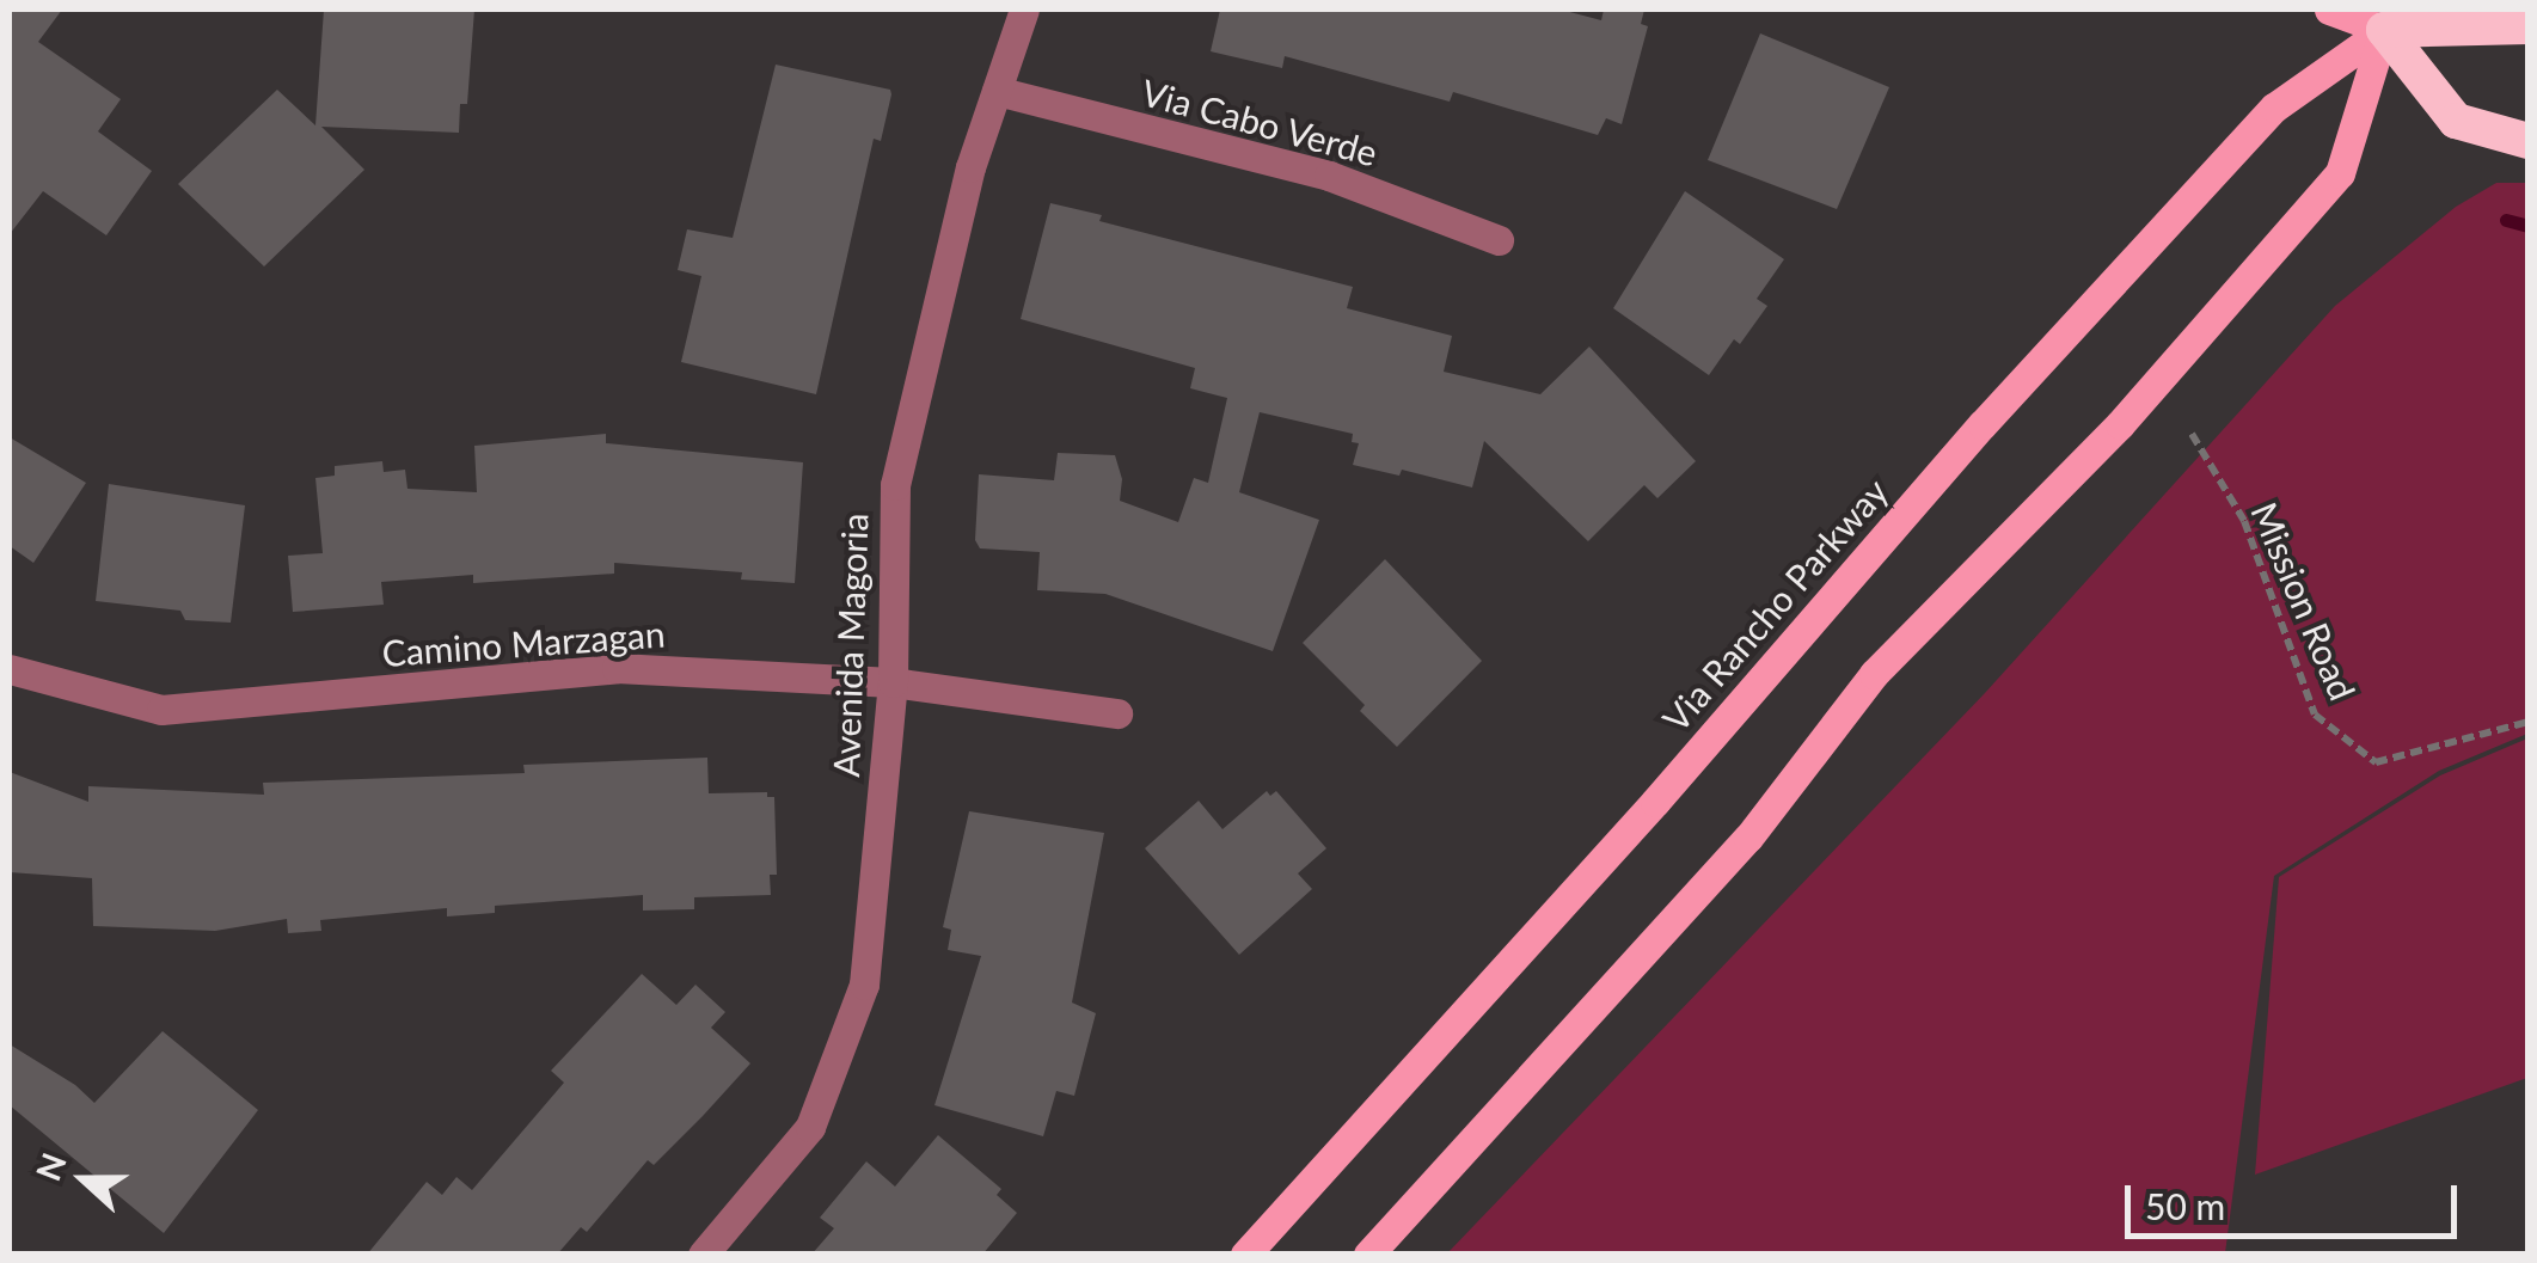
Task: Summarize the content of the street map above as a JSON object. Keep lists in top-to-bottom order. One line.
{"streets":{"main road":["Via Rancho Parkway"],"street":["Via Cabo Verde","Camino Marzagan","Avenida Magoria"],"path":["Mission Road"]},"crossings":[["Via Cabo Verde","Avenida Magoria"],["Camino Marzagan","Avenida Magoria"]],"scale_bar":"50 m","north":"left"}
